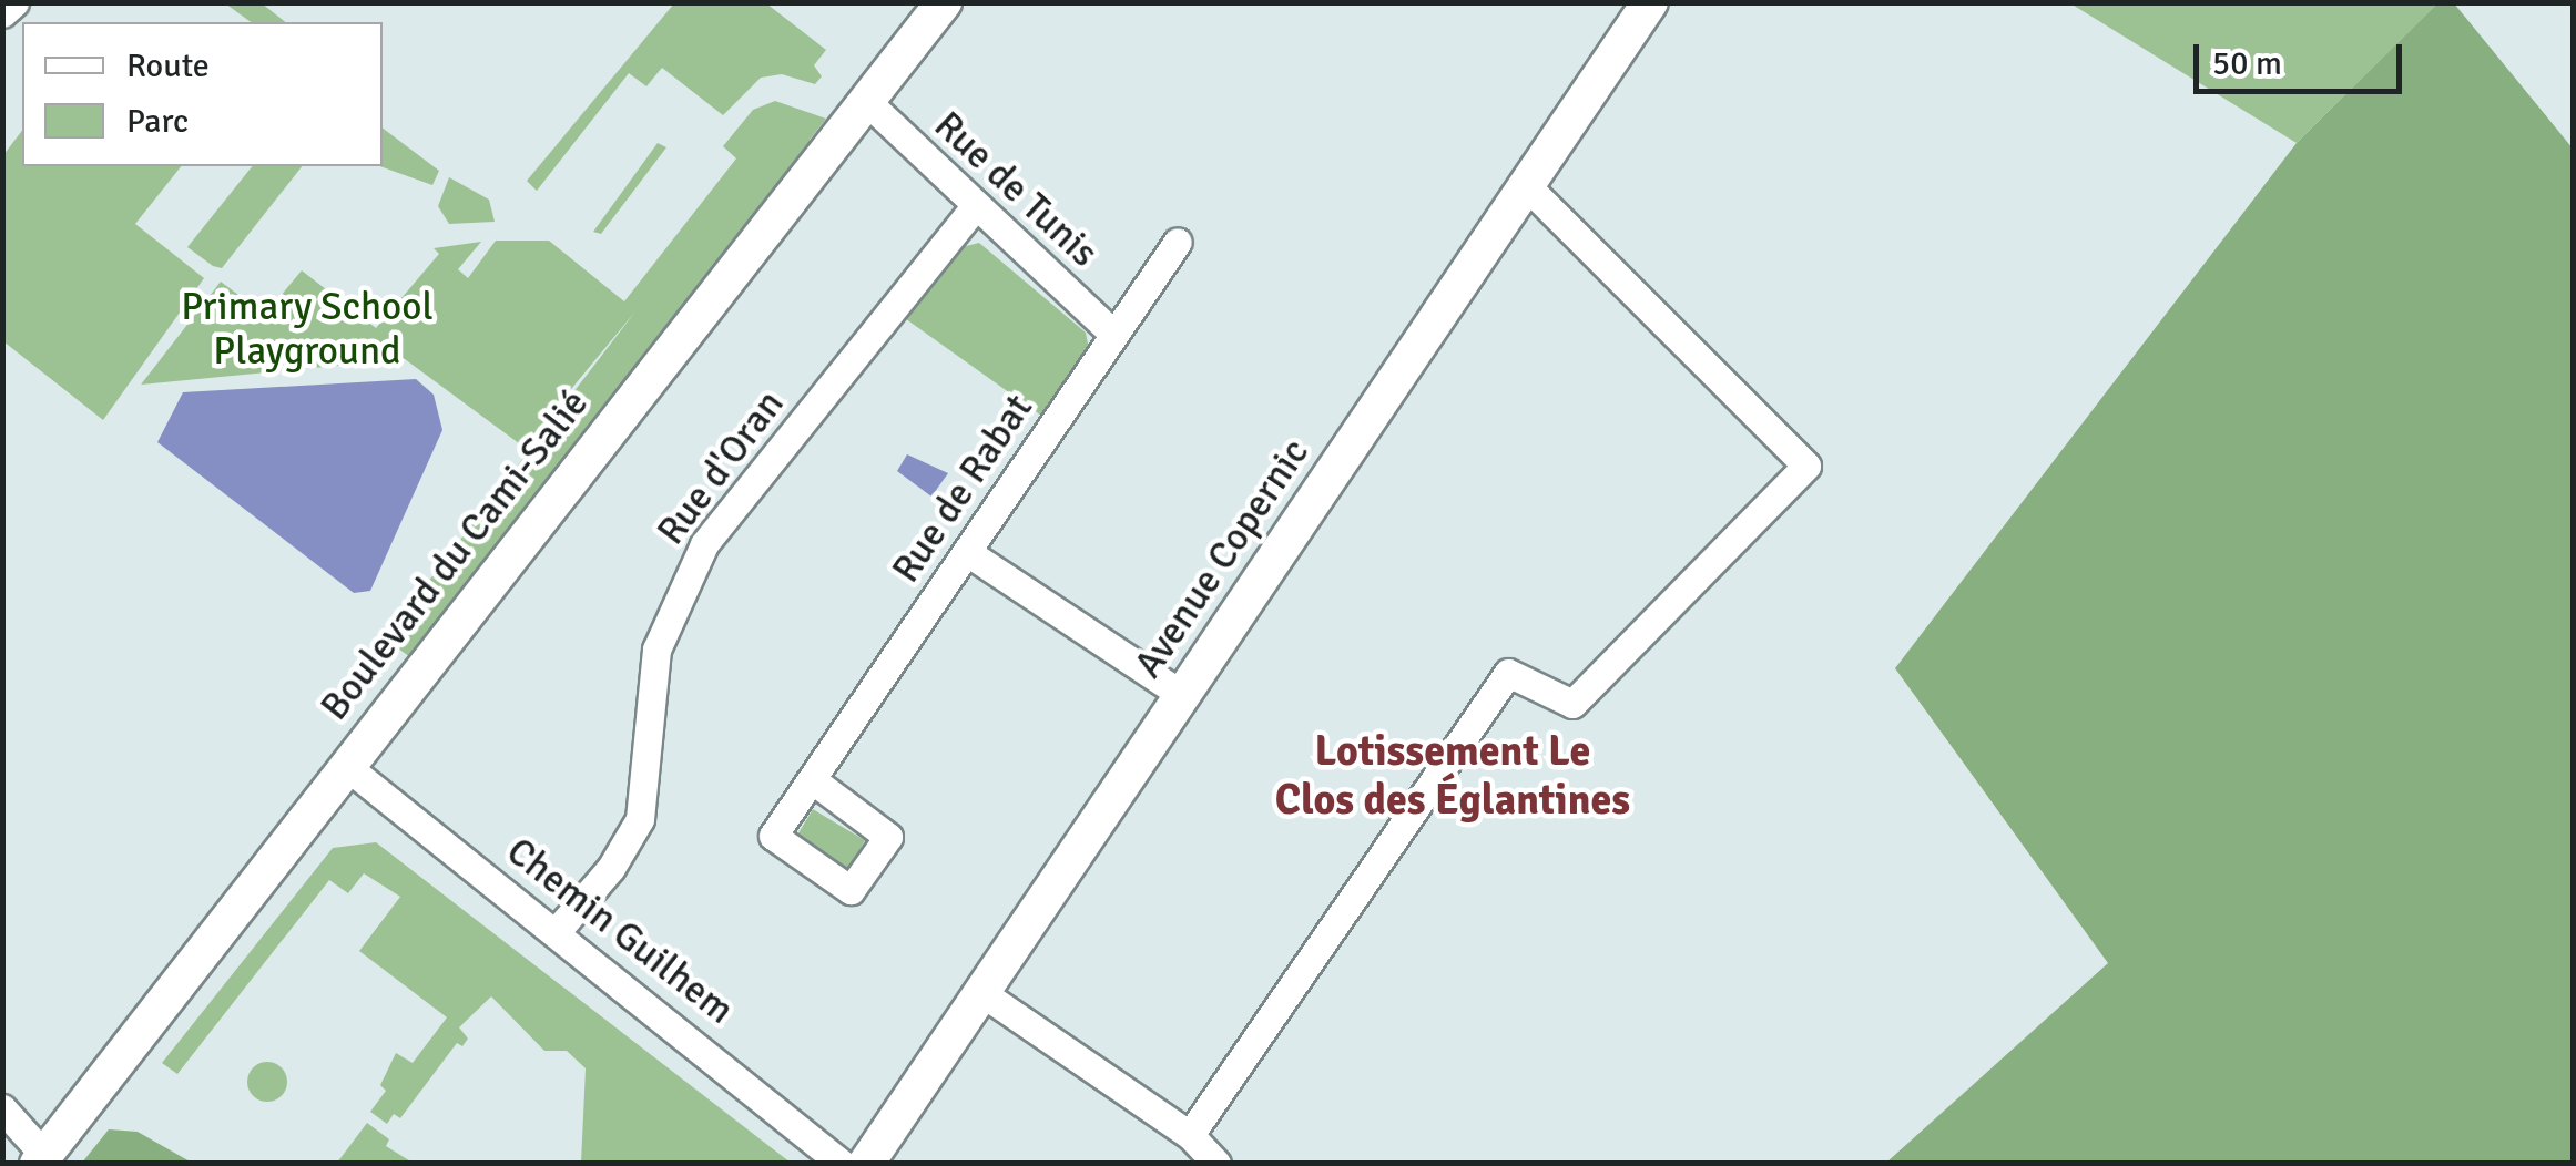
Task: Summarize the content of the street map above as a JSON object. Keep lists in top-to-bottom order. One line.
{"streets":{"street":["Rue de Tunis","Rue d'Oran","Rue de Rabat","Boulevard du Cami-Salié","Avenue Copernic","Chemin Guilhem"]},"crossings":[["Rue de Tunis","Rue d'Oran"],["Rue de Tunis","Rue de Rabat"],["Rue de Tunis","Boulevard du Cami-Salié"],["Rue d'Oran","Chemin Guilhem"],["Boulevard du Cami-Salié","Chemin Guilhem"]],"districts":["Lotissement Le Clos des Églantines"],"parks":["Primary School Playground"],"legend":["Route","Parc"],"scale_bar":"50 m"}
